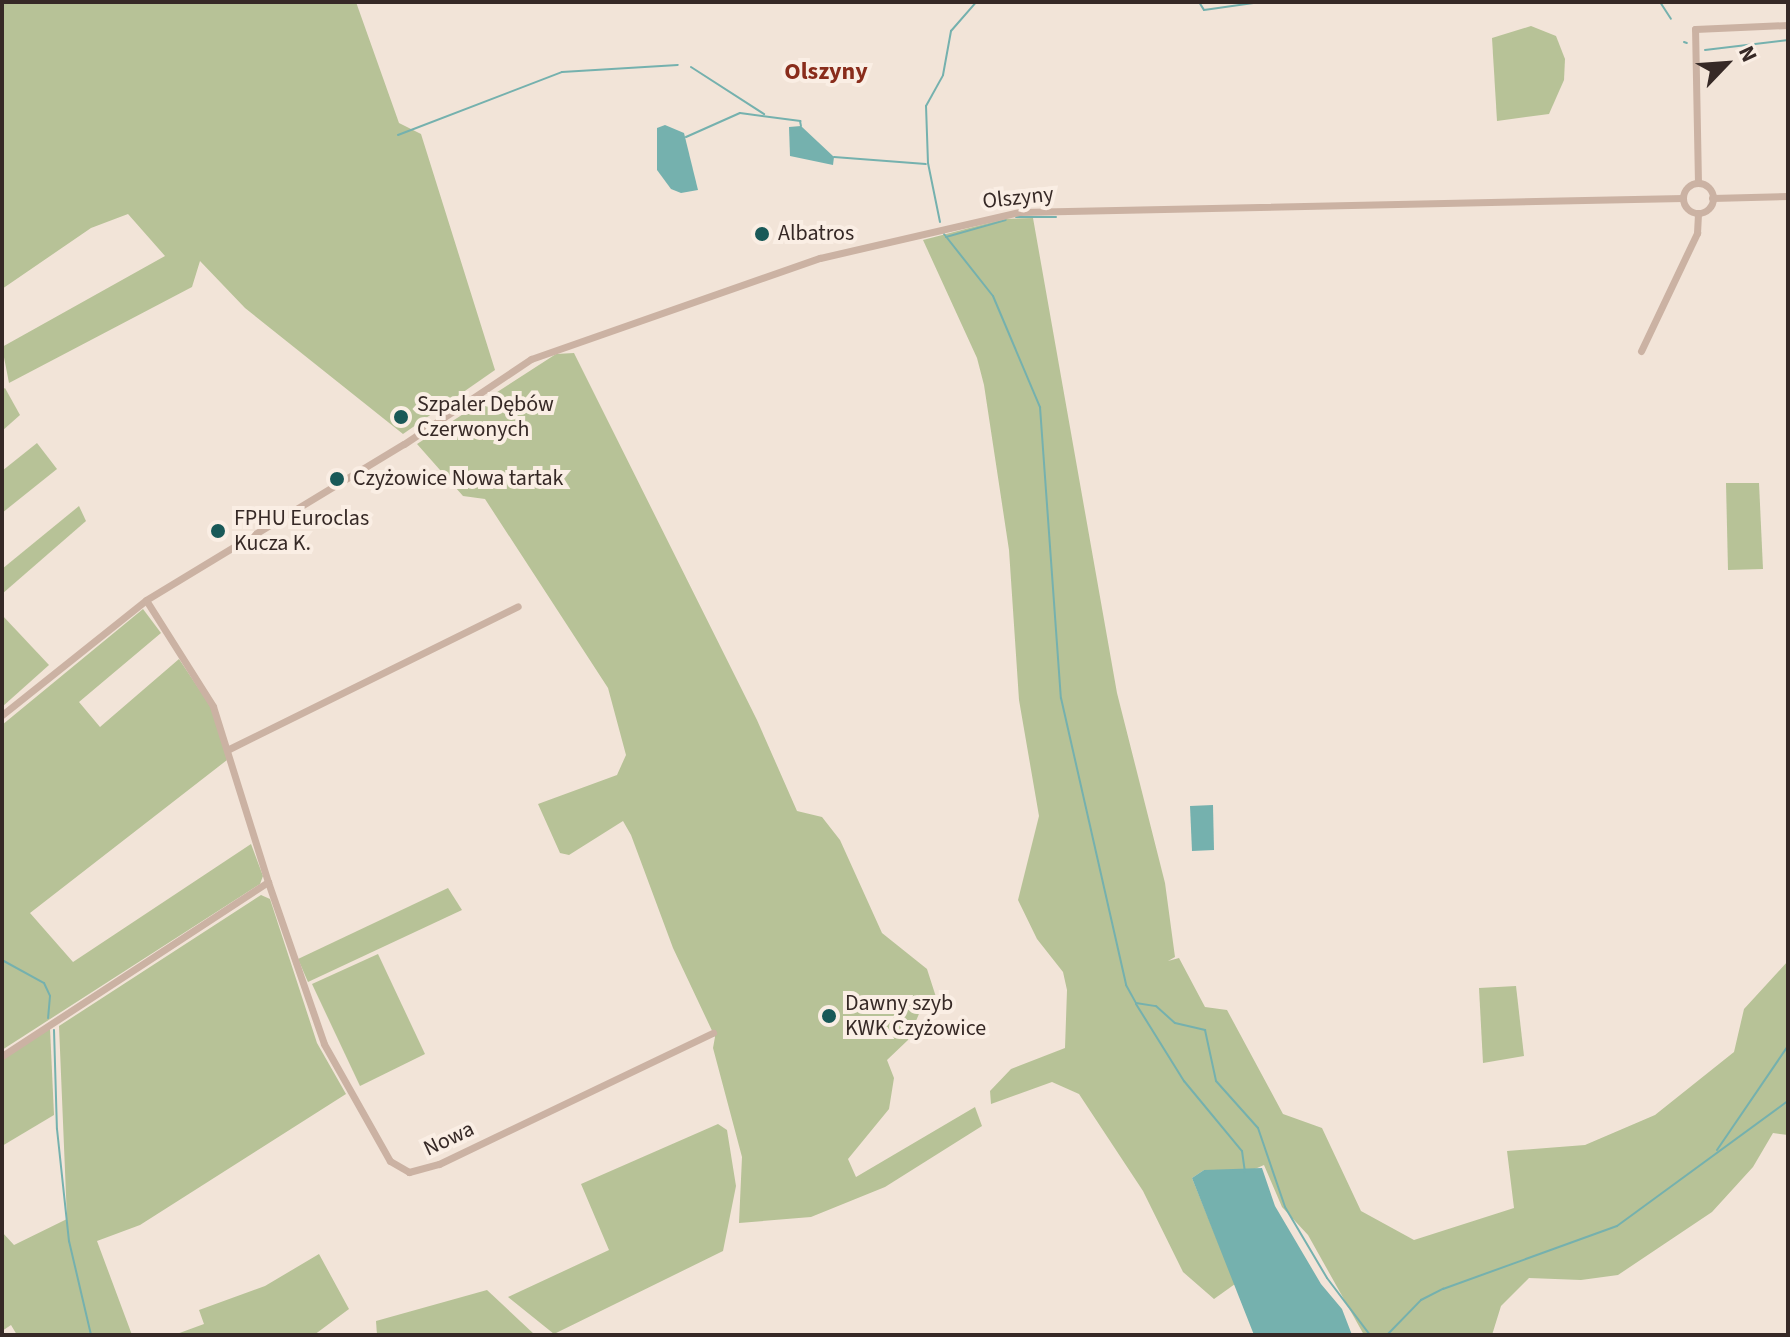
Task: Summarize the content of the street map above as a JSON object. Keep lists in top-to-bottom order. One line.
{"streets":{"street":["Olszyny","Nowa"]},"crossings":[["Olszyny","Nowa"]],"districts":["Olszyny"],"places":["Albatros","Szpaler Dębów Czerwonych","Czyżowice Nowa tartak","FPHU Euroclas Kucza K.","Dawny szyb KWK Czyżowice"],"north":"top right"}
